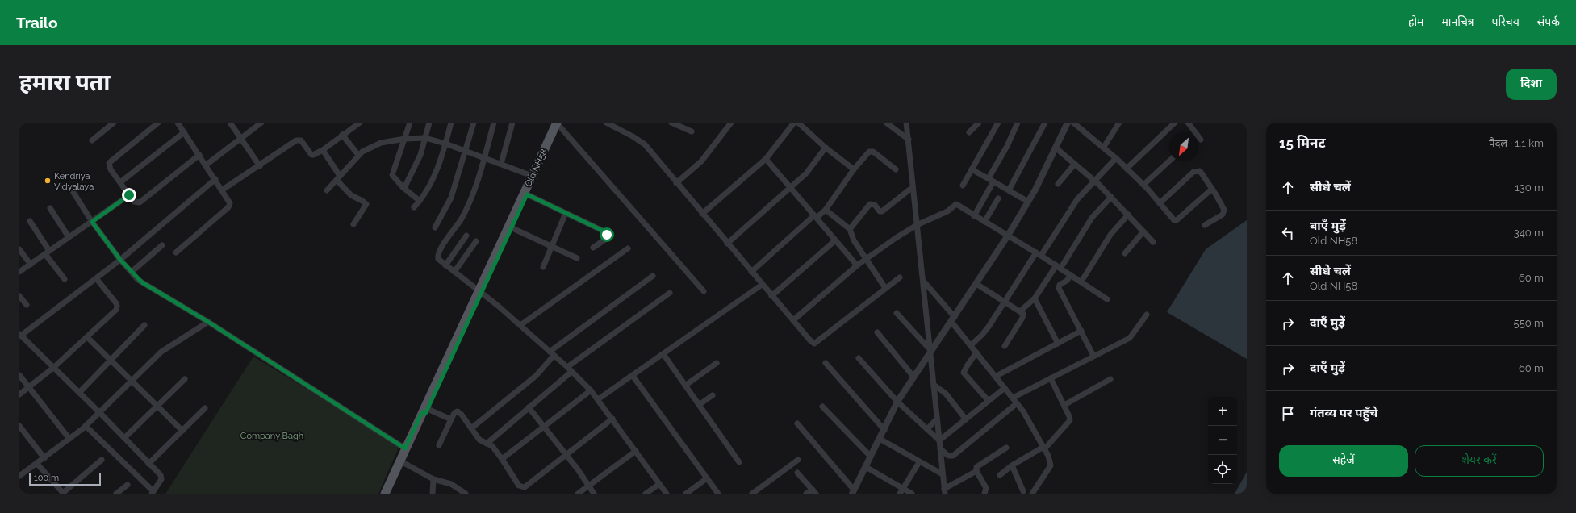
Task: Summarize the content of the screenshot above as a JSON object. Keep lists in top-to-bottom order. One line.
{"streets":{"main road":["Old NH58"]},"parks":["Company Bagh"],"places":["Kendriya Vidyalaya"],"scale_bar":"100 m","north":"bottom left","page":{"header":"Trailo","nav":["होम","मानचित्र","परिचय","संपर्क"],"buttons":["दिशा",["सहेजें","शेयर करें"]],"title":"हमारा पता","heading":["15 मिनट","पैदल · 1.1 km"],"list":[["सीधे चलें","130 m"],["बाएँ मुड़ें","Old NH58","340 m"],["सीधे चलें","Old NH58","60 m"],["दाएँ मुड़ें","550 m"],["दाएँ मुड़ें","60 m"],"गंतव्य पर पहुँचे"],"map_buttons":["+","−"],"scale":"100 m"}}
